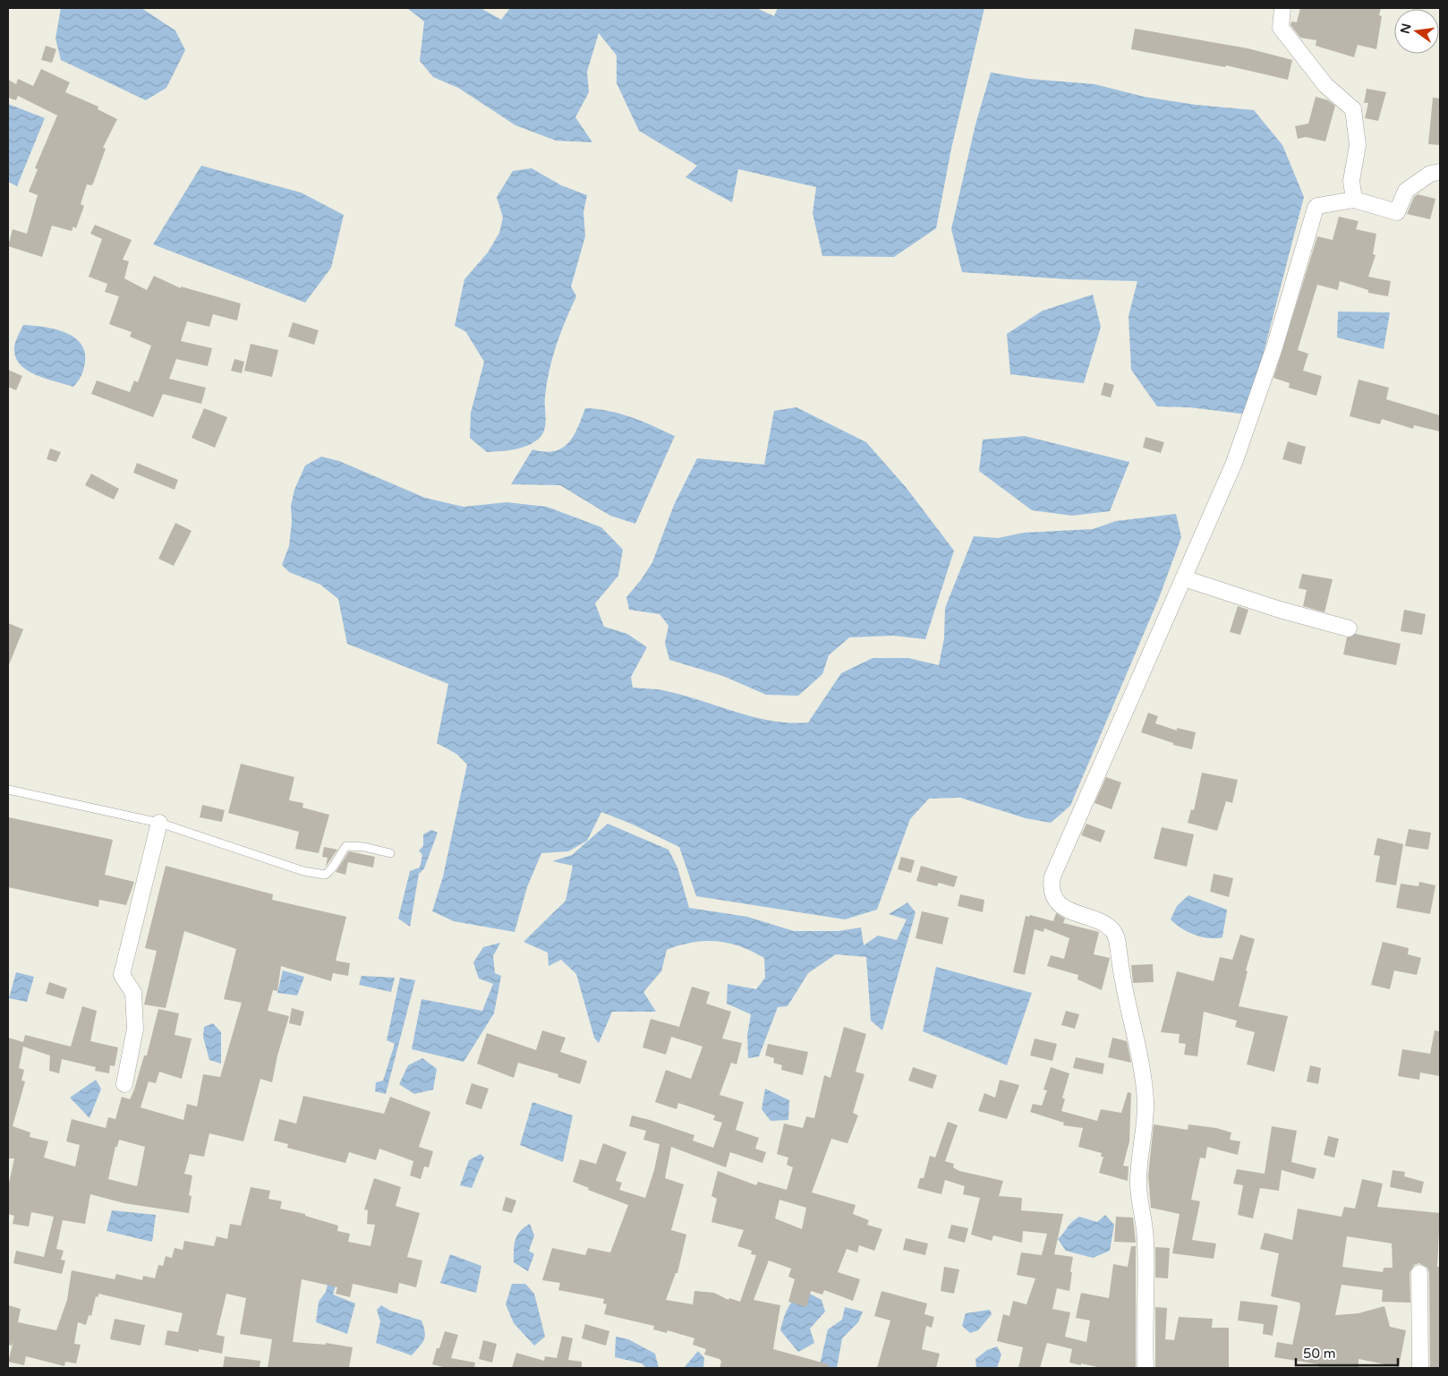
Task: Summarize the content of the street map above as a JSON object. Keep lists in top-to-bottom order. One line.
{"scale_bar":"50 m","north":"left"}
